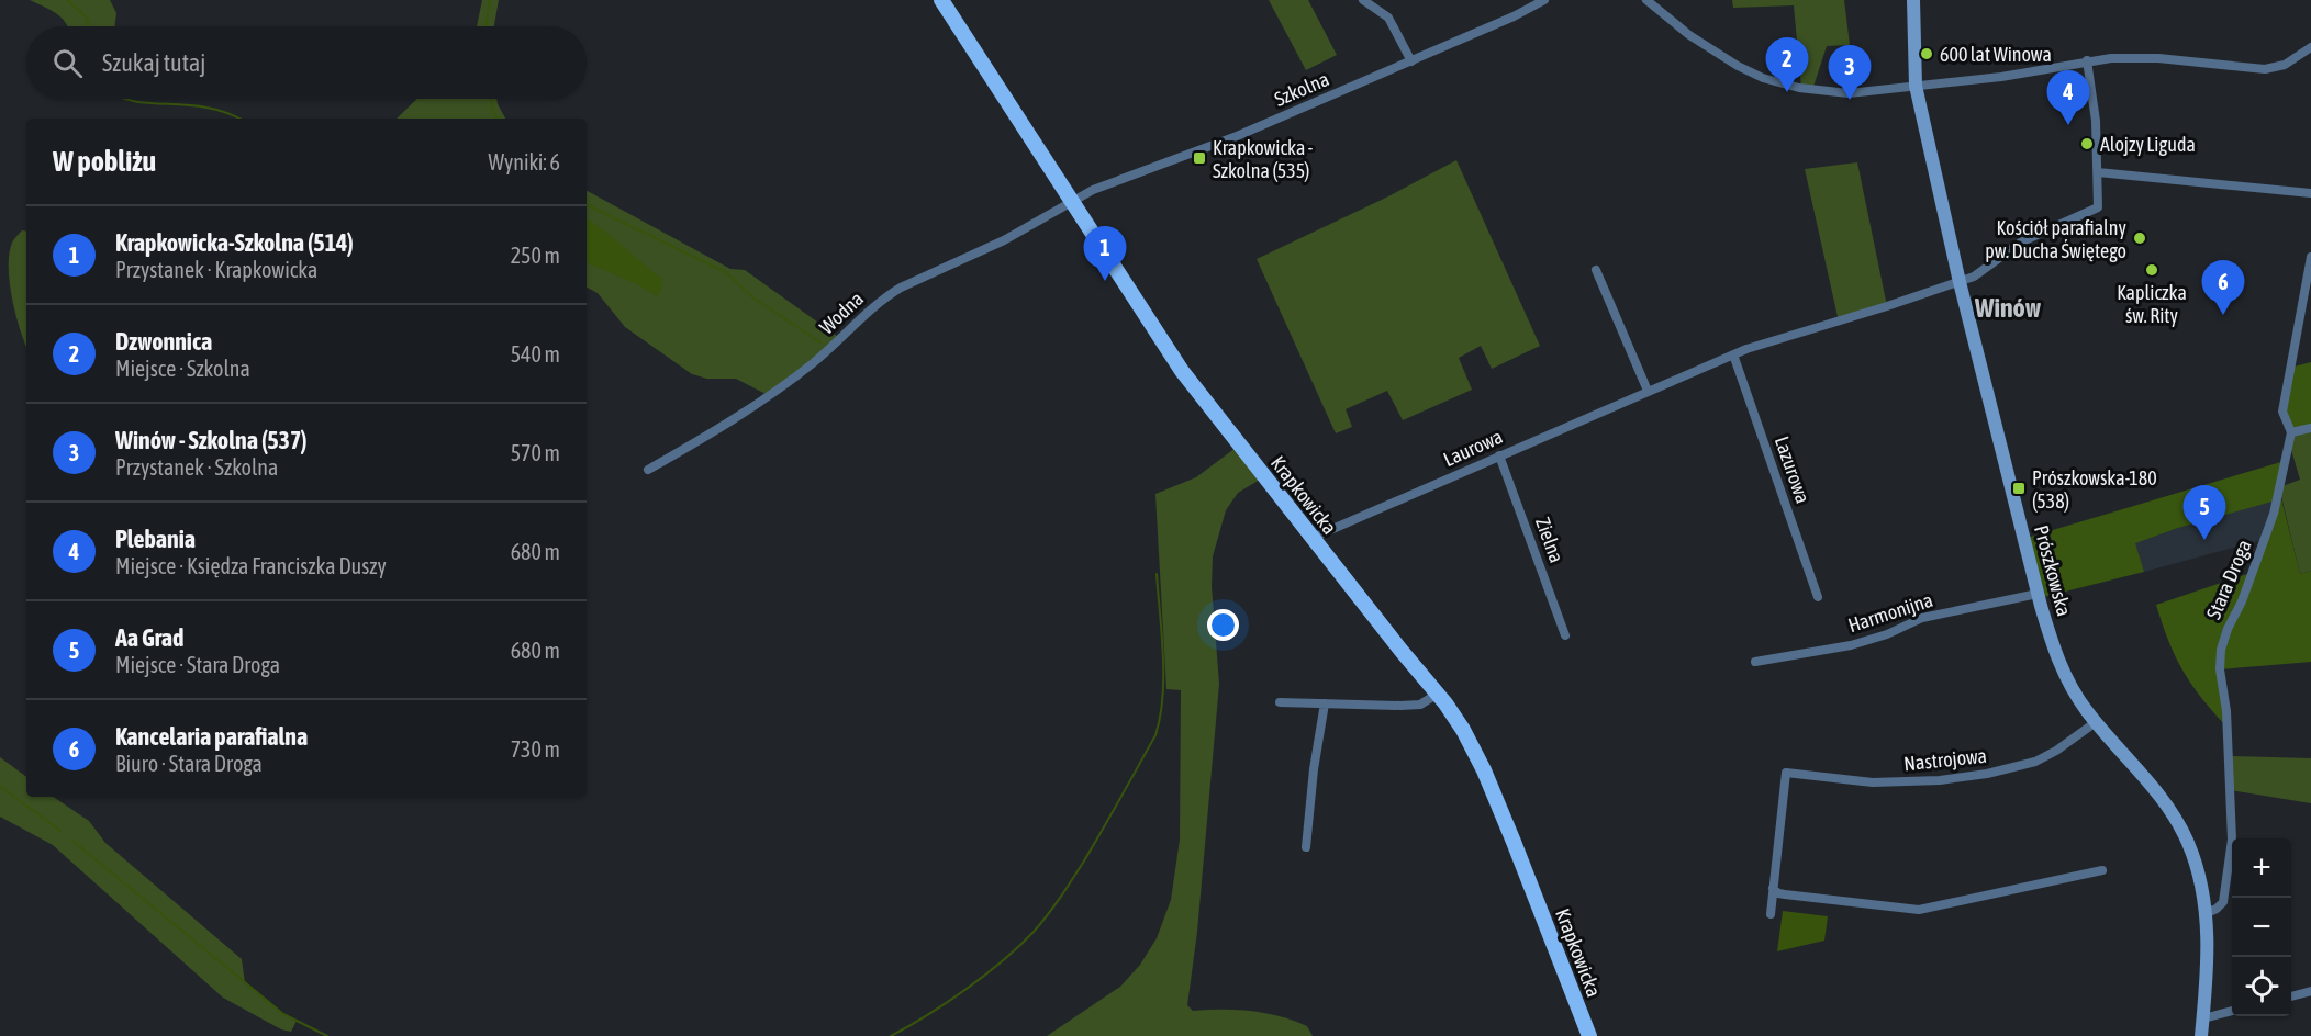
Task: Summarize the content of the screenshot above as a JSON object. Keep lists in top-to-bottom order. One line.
{"streets":{"main road":["Krapkowicka","Prószkowska"],"street":["Szkolna","Wodna","Laurowa","Lazurowa","Zielna","Stara Droga","Harmonijna","Nastrojowa"]},"crossings":[["Szkolna","Wodna"],["Szkolna","Krapkowicka"],["Wodna","Krapkowicka"],["Laurowa","Lazurowa"],["Laurowa","Krapkowicka"],["Laurowa","Zielna"],["Laurowa","Prószkowska"],["Prószkowska","Stara Droga"],["Prószkowska","Harmonijna"],["Prószkowska","Nastrojowa"]],"districts":["Winów"],"places":{"other":["600 lat Winowa","Alojzy Liguda","Kościół parafialny pw. Ducha Świętego","Kapliczka św. Rity"],"transit":["Krapkowicka - Szkolna (535)","Prószkowska-180 (538)"]},"page":{"search":"Szukaj tutaj","pins":["2","3","4","1","6","5"],"heading":["W pobliżu","Wyniki: 6"],"list":[{"mark":"1","name":"Krapkowicka-Szkolna (514)","note":"Przystanek · Krapkowicka","value":"250 m"},{"mark":"2","name":"Dzwonnica","note":"Miejsce · Szkolna","value":"540 m"},{"mark":"3","name":"Winów - Szkolna (537)","note":"Przystanek · Szkolna","value":"570 m"},{"mark":"4","name":"Plebania","note":"Miejsce · Księdza Franciszka Duszy","value":"680 m"},{"mark":"5","name":"Aa Grad","note":"Miejsce · Stara Droga","value":"680 m"},{"mark":"6","name":"Kancelaria parafialna","note":"Biuro · Stara Droga","value":"730 m"}],"map_buttons":["+","−"]}}
